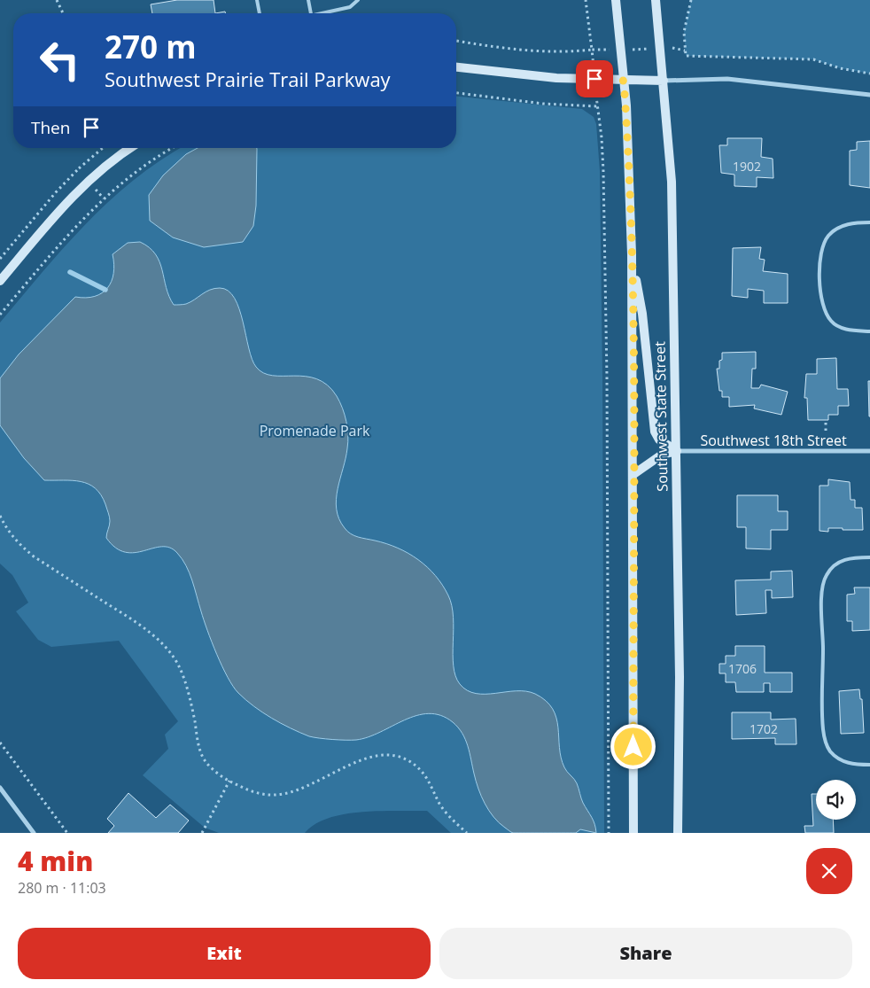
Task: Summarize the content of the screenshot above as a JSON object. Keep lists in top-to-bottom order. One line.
{"streets":{"main road":["Southwest State Street"],"street":["Southwest 18th Street"]},"crossings":[["Southwest State Street","Southwest 18th Street"]],"parks":["Promenade Park"],"house_numbers":["1902","1706","1702"],"page":{"turn":["270 m","Southwest Prairie Trail Parkway"],"then":"Then","heading":["4 min","280 m · 11:03"],"buttons":["Exit","Share"]}}
